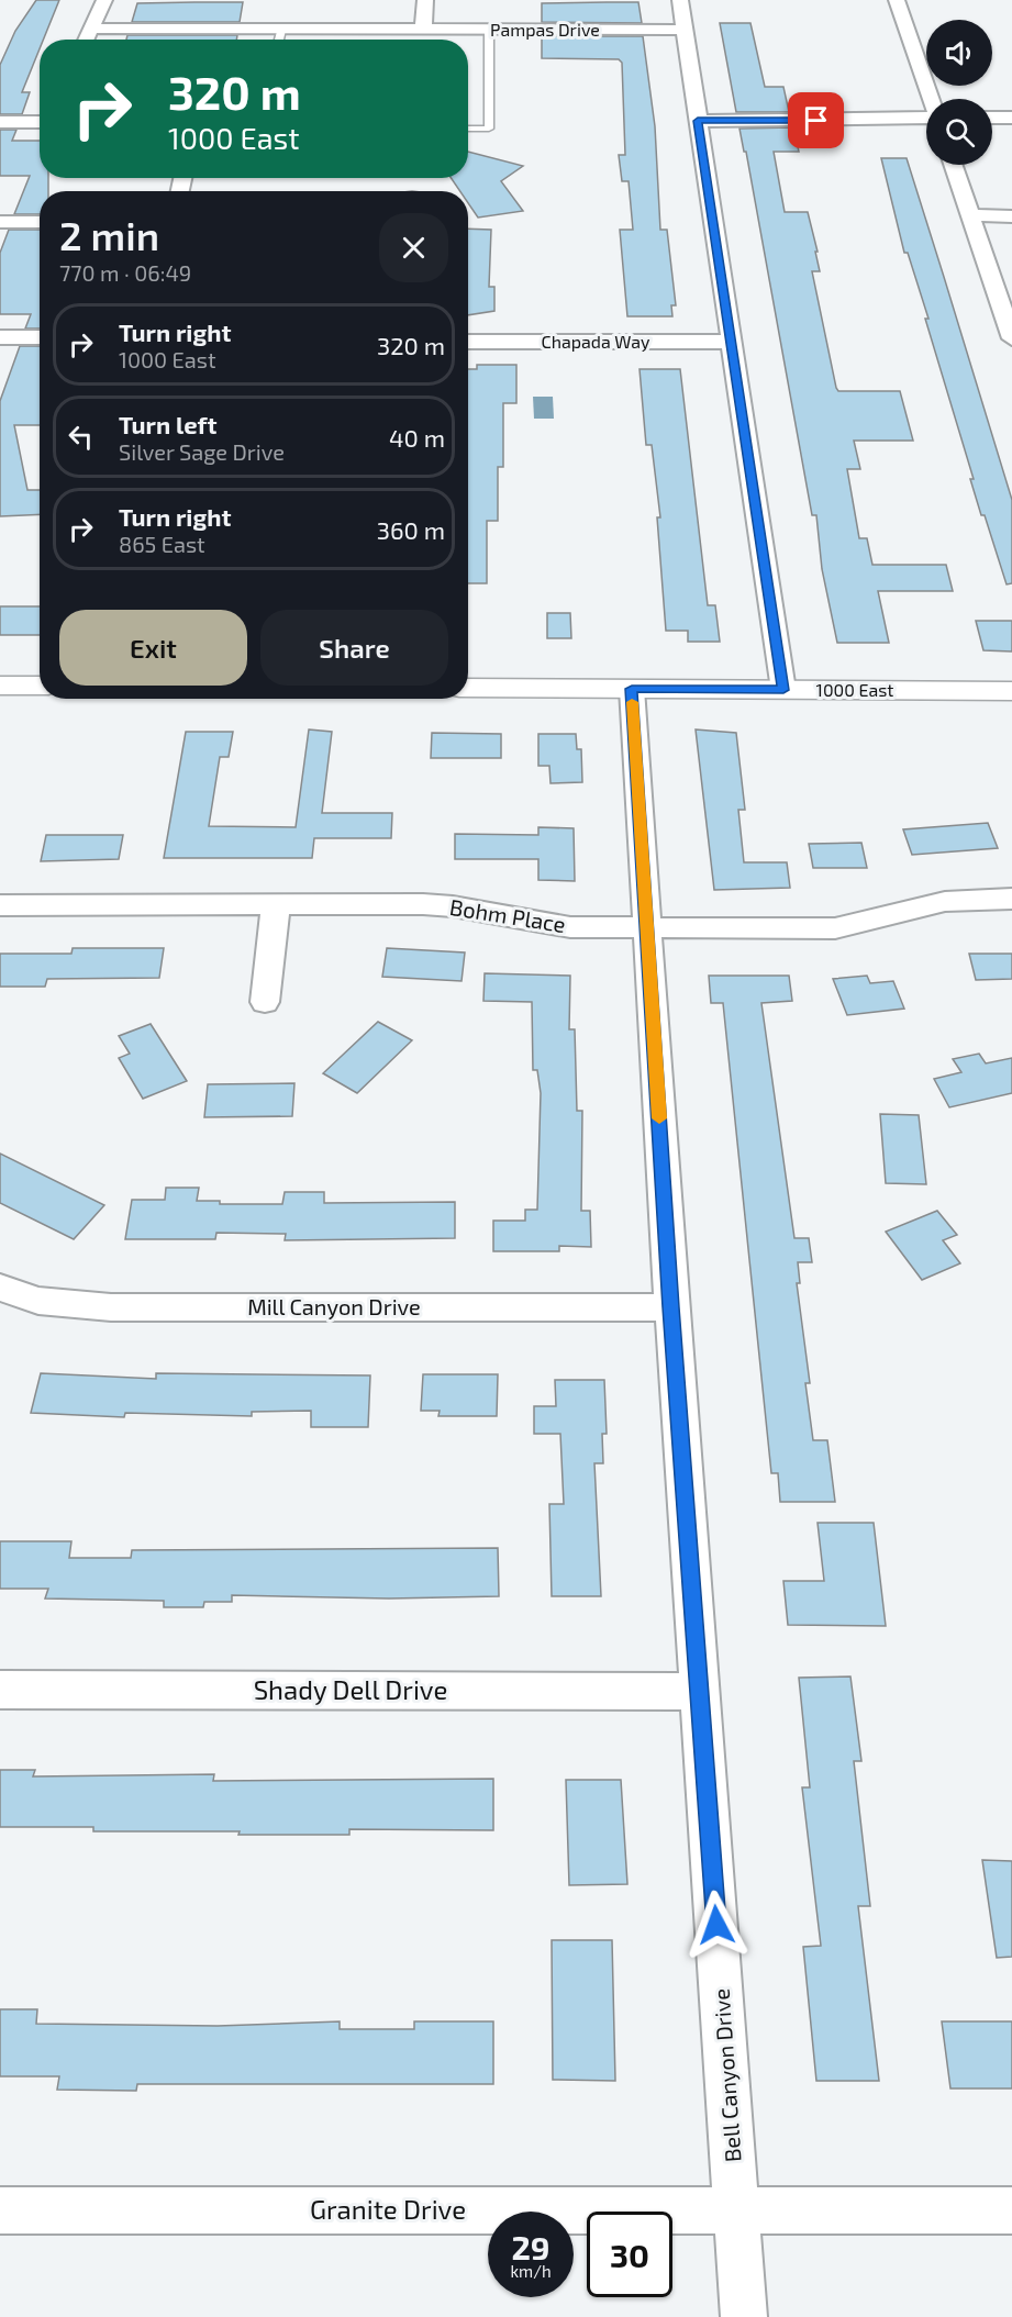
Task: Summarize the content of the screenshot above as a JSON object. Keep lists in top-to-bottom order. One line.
{"streets":{"street":["Pampas Drive","Chapada Way","1000 East","Bohm Place","Mill Canyon Drive","Shady Dell Drive","Bell Canyon Drive","Granite Drive"]},"crossings":[["1000 East","Bell Canyon Drive"],["Bohm Place","Bell Canyon Drive"],["Mill Canyon Drive","Bell Canyon Drive"],["Shady Dell Drive","Bell Canyon Drive"],["Bell Canyon Drive","Granite Drive"]],"page":{"turn":["320 m","1000 East"],"heading":["2 min","770 m · 06:49"],"list":[{"name":"Turn right","note":"1000 East","value":"320 m"},{"name":"Turn left","note":"Silver Sage Drive","value":"40 m"},{"name":"Turn right","note":"865 East","value":"360 m"}],"buttons":["Exit","Share"],"speed":"29 km/h","limit":"30"}}
